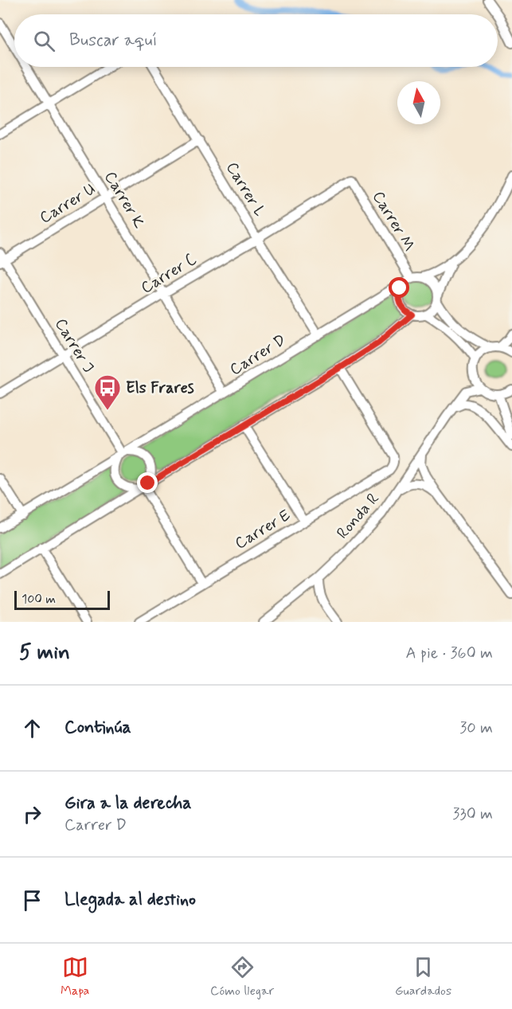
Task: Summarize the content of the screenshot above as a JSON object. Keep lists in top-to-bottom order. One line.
{"streets":{"street":["Carrer L","Carrer K","Carrer U","Carrer M","Carrer C","Carrer J","Carrer D","Ronda R","Carrer E"]},"crossings":[["Carrer L","Carrer U"],["Carrer L","Carrer C"],["Carrer L","Carrer D"],["Carrer K","Carrer U"],["Carrer K","Carrer C"],["Carrer K","Carrer D"],["Carrer U","Carrer J"],["Carrer M","Carrer C"],["Carrer M","Carrer D"],["Carrer C","Carrer J"],["Carrer J","Carrer D"]],"places":{"bus stop":["Els Frares"]},"scale_bar":"100 m","north":"top","page":{"search":"Buscar aquí","scale":"100 m","heading":["5 min","A pie · 360 m"],"list":[["Continúa","30 m"],["Gira a la derecha","Carrer D","330 m"],"Llegada al destino"],"nav":["Mapa","Cómo llegar","Guardados"]}}
